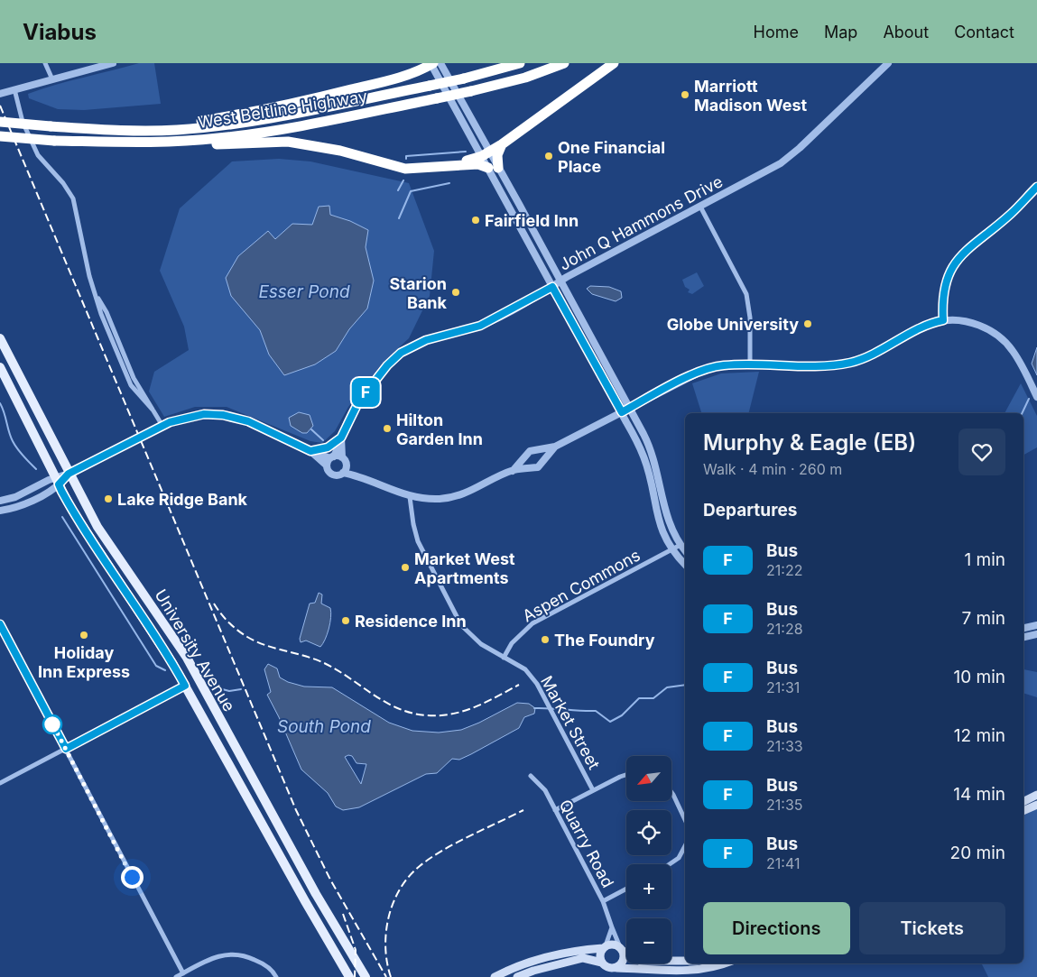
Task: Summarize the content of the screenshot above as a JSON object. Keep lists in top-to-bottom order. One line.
{"streets":{"highway":["West Beltline Highway"],"main road":["University Avenue"],"street":["John Q Hammons Drive","Aspen Commons","Market Street","Quarry Road"]},"crossings":[["Aspen Commons","Market Street"]],"water":["Esser Pond","South Pond"],"places":["Marriott Madison West","One Financial Place","Fairfield Inn","Starion Bank","Globe University","Hilton Garden Inn","Lake Ridge Bank","Market West Apartments","Residence Inn","Holiday Inn Express","The Foundry"],"lines":["bus line F"],"north":"bottom left","page":{"header":"Viabus","nav":["Home","Map","About","Contact"],"on_map":"F","heading":[["Murphy & Eagle (EB)","Walk · 4 min · 260 m"],"Departures"],"list":[{"mark":"F","name":"Bus","note":"21:22","value":"1 min"},{"mark":"F","name":"Bus","note":"21:28","value":"7 min"},{"mark":"F","name":"Bus","note":"21:31","value":"10 min"},{"mark":"F","name":"Bus","note":"21:33","value":"12 min"},{"mark":"F","name":"Bus","note":"21:35","value":"14 min"},{"mark":"F","name":"Bus","note":"21:41","value":"20 min"}],"map_buttons":["+","−"],"buttons":["Directions","Tickets"]}}
